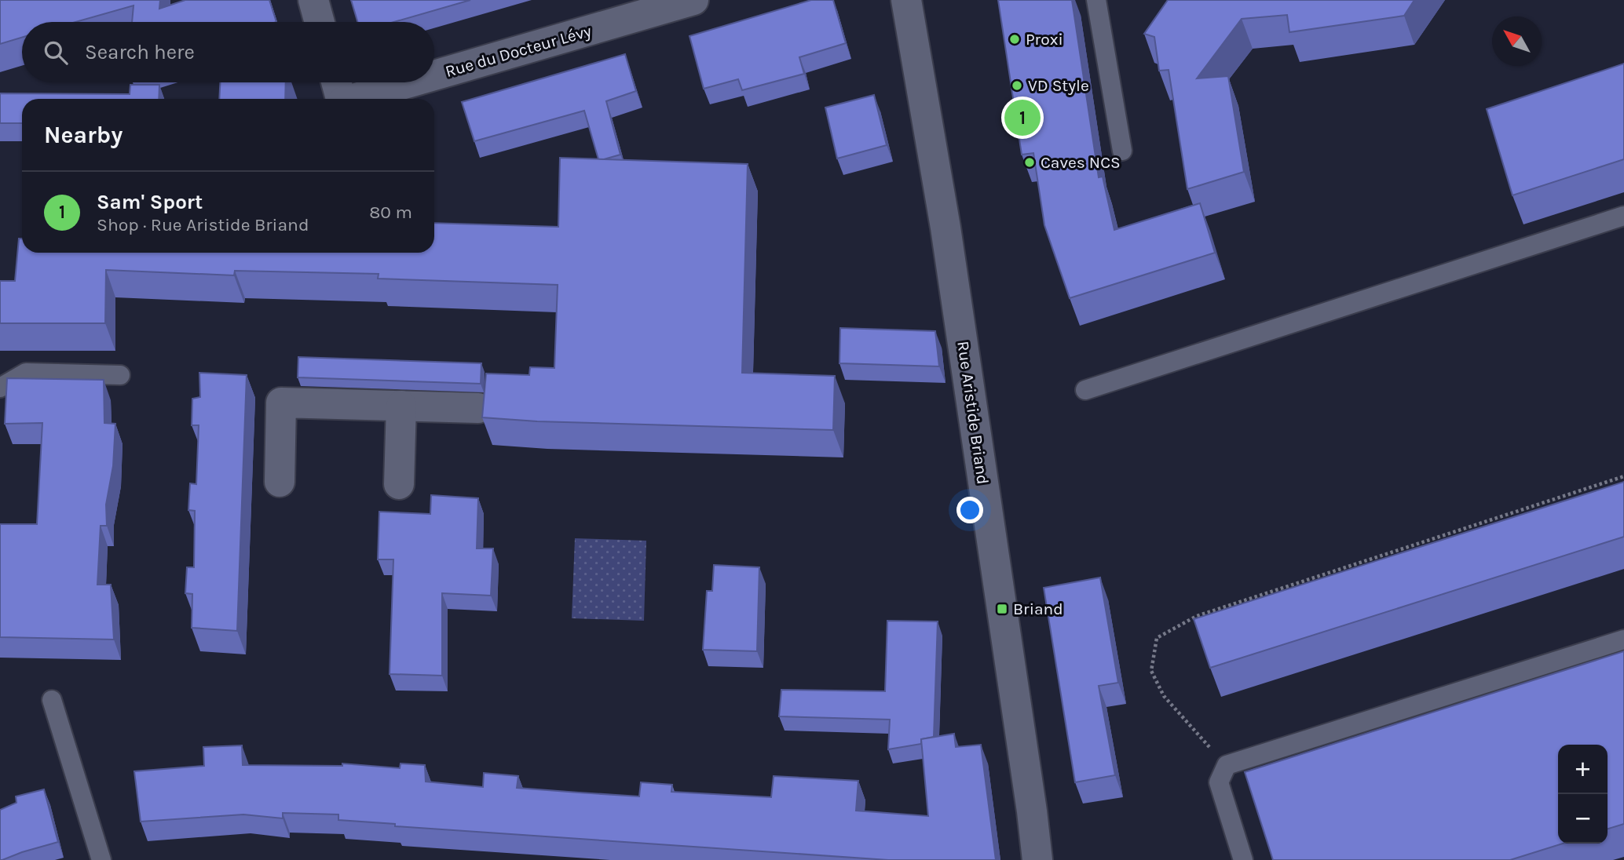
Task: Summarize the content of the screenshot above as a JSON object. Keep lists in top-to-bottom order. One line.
{"streets":{"street":["Rue du Docteur Lévy","Rue Aristide Briand"]},"places":{"other":["Proxi","VD Style","Caves NCS"],"transit":["Briand"]},"north":"top left","page":{"search":"Search here","pins":"1","heading":"Nearby","list":[{"mark":"1","name":"Sam' Sport","note":"Shop · Rue Aristide Briand","value":"80 m"}],"map_buttons":["+","−"]}}
